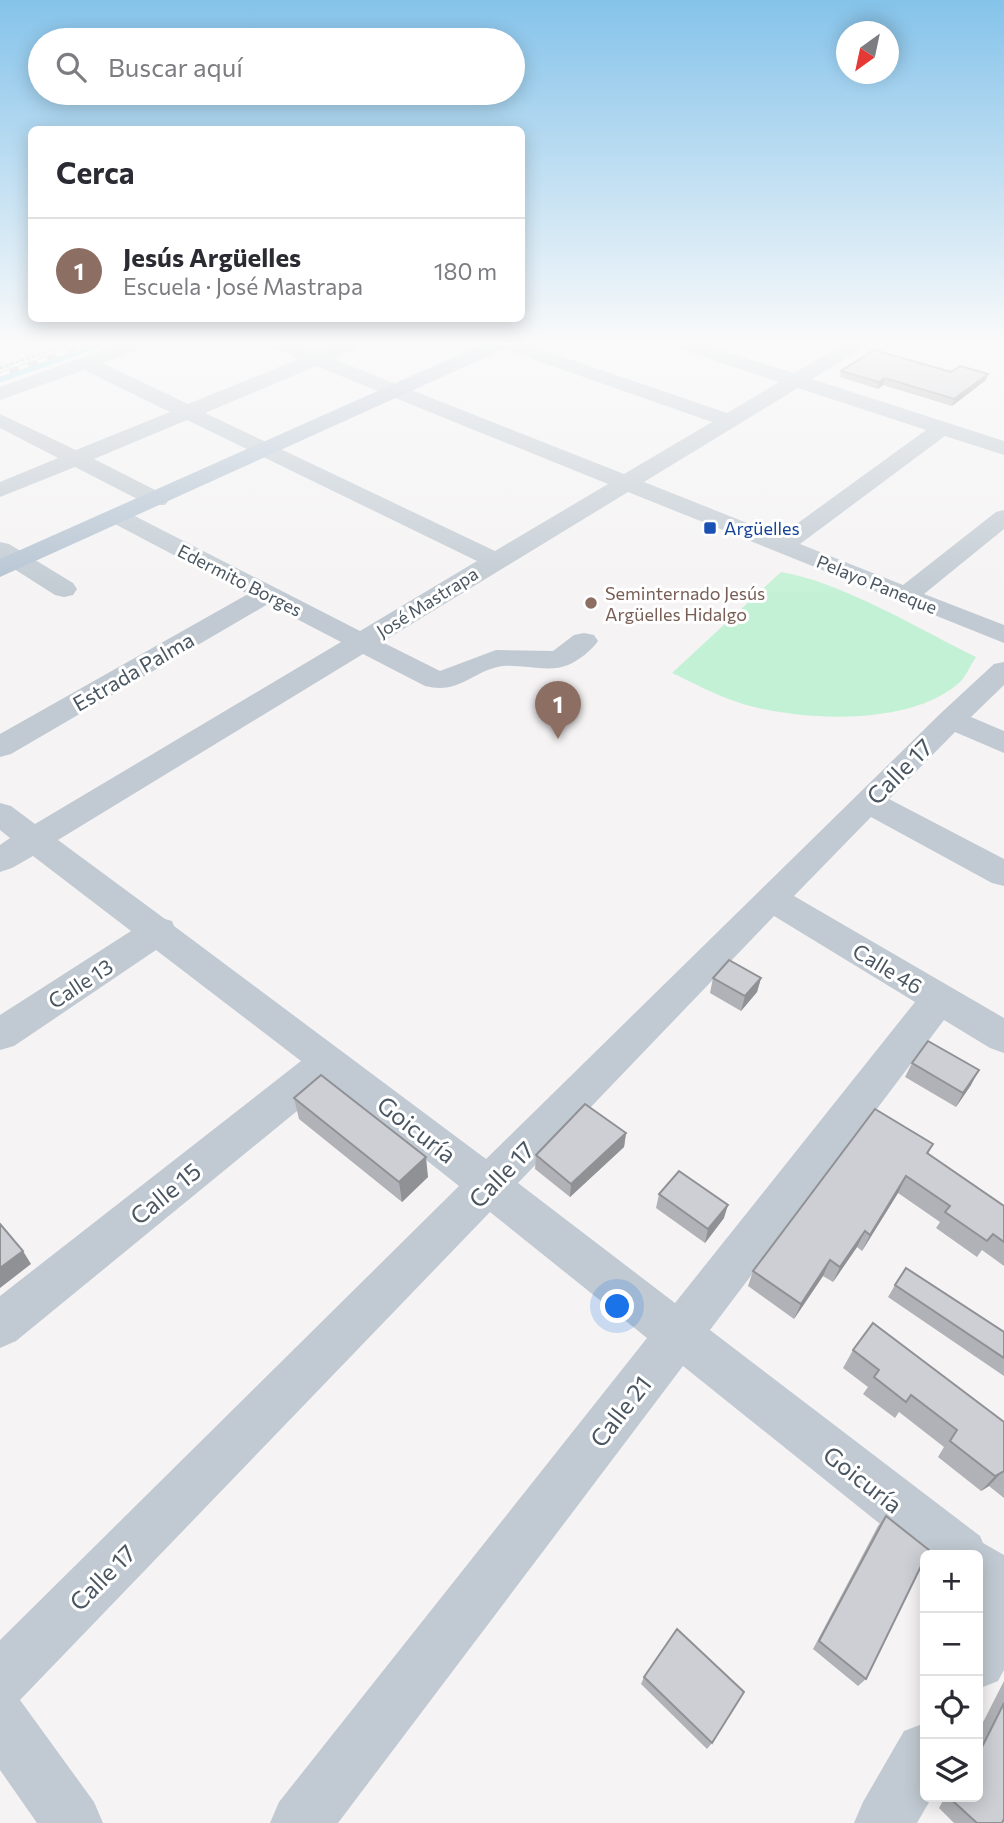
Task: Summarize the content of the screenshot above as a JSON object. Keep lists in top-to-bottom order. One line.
{"streets":{"street":["Edermito Borges","Pelayo Paneque","José Mastrapa","Estrada Palma","Calle 17","Calle 46","Calle 13","Goicuría","Calle 15","Calle 21"]},"crossings":[["Edermito Borges","José Mastrapa"],["Edermito Borges","Estrada Palma"],["Pelayo Paneque","José Mastrapa"],["José Mastrapa","Goicuría"],["Calle 17","Calle 46"],["Calle 17","Goicuría"],["Calle 46","Calle 21"],["Calle 13","Goicuría"],["Goicuría","Calle 15"],["Goicuría","Calle 21"]],"places":{"transit":["Argüelles"],"other":["Seminternado Jesús Argüelles Hidalgo"]},"north":"bottom left","page":{"search":"Buscar aquí","heading":"Cerca","list":[{"mark":"1","name":"Jesús Argüelles","note":"Escuela · José Mastrapa","value":"180 m"}],"pins":"1","map_buttons":["+","−"]}}
